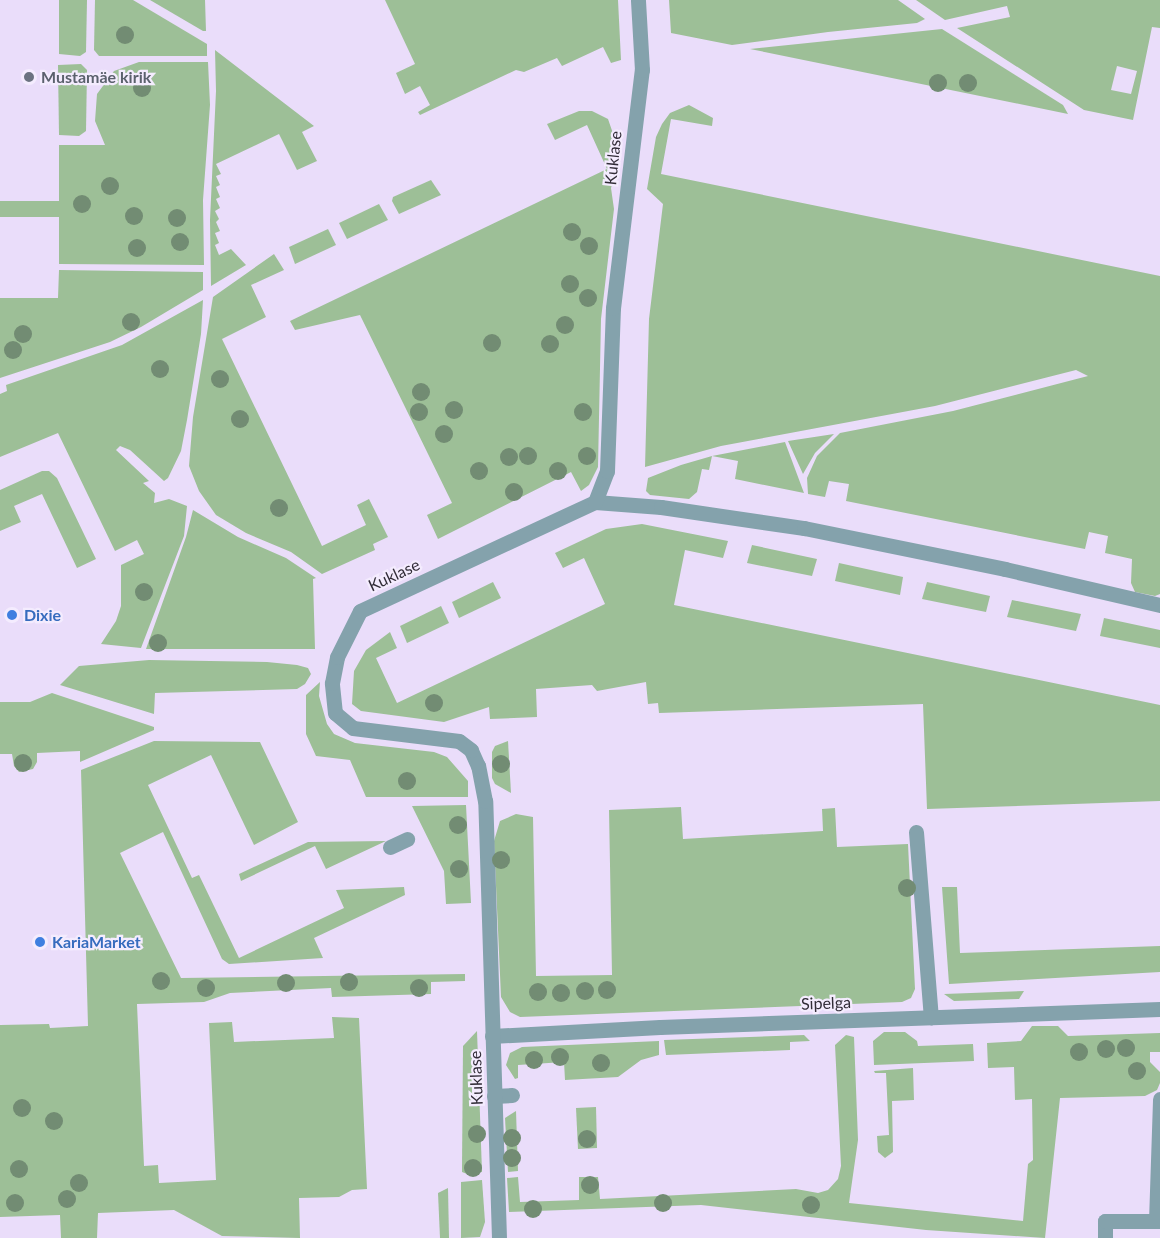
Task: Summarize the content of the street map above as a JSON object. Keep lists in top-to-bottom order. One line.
{"streets":{"street":["Kuklase","Sipelga"]},"crossings":[["Kuklase","Sipelga"]],"places":["Mustamäe kirik","Dixie","KariaMarket"]}
